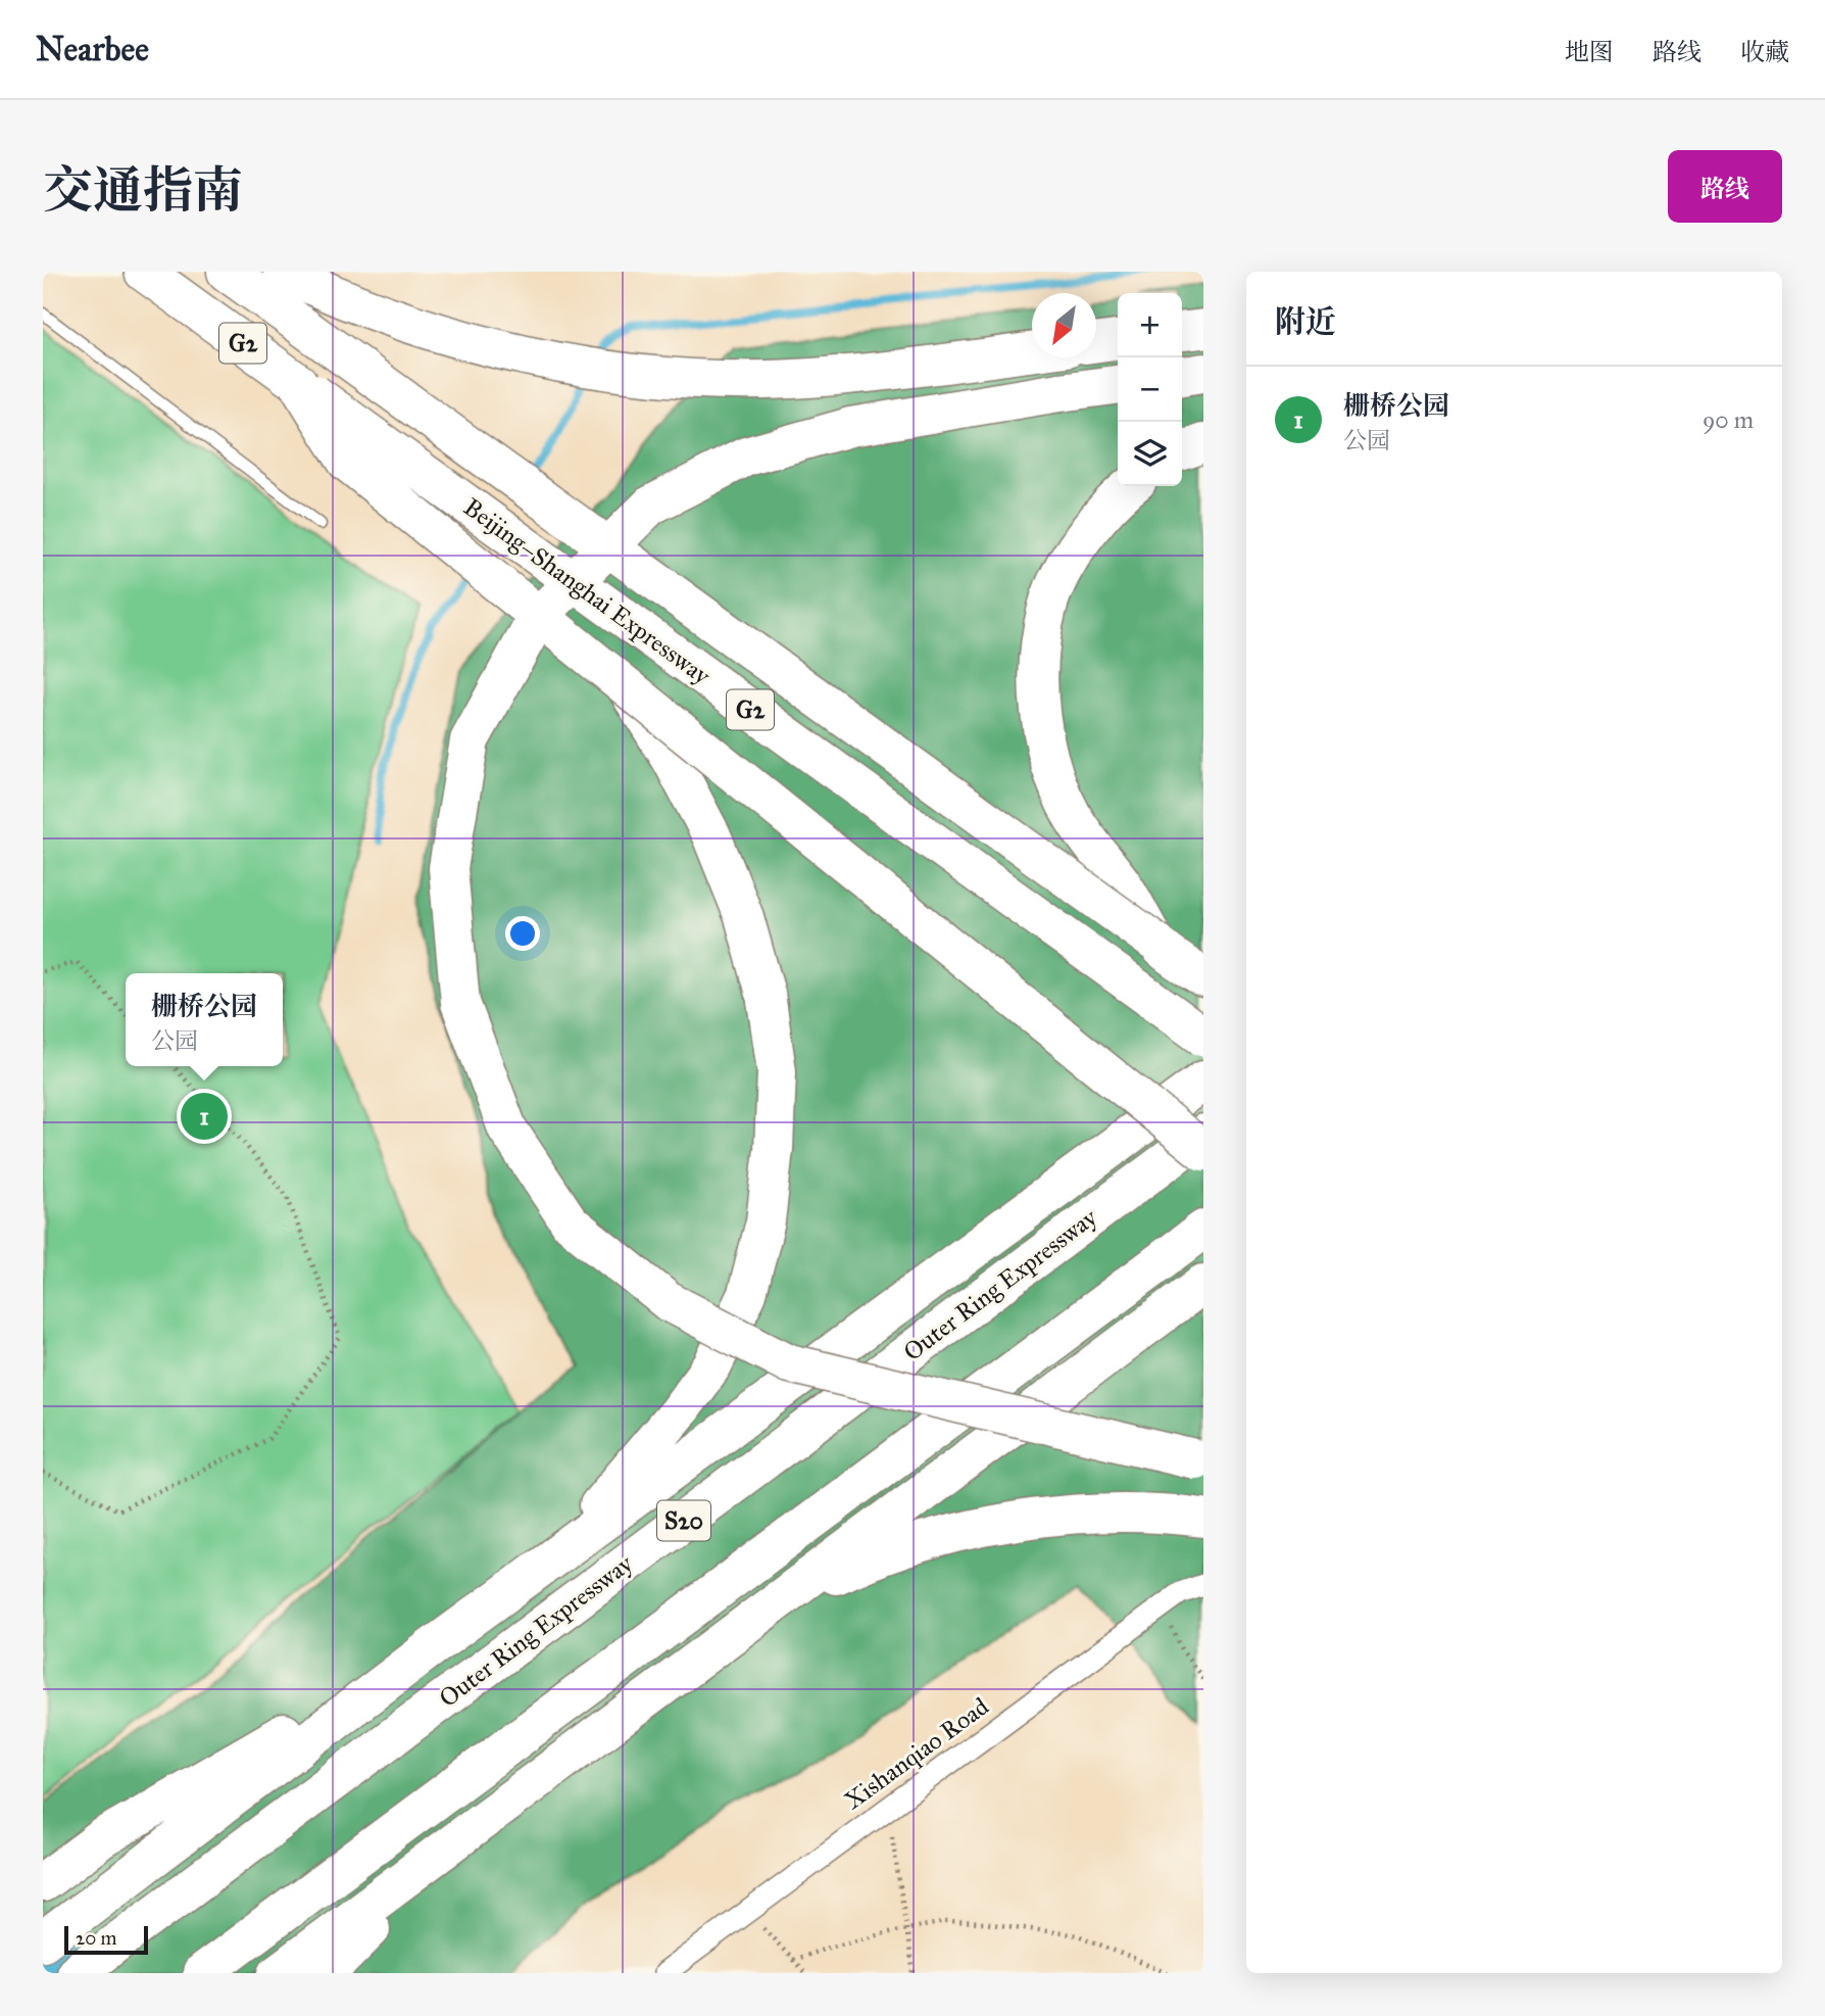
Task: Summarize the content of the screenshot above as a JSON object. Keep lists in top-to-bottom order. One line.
{"streets":{"highway":["G2","Beijing–Shanghai Expressway","Outer Ring Expressway","S20"],"street":["Xishanqiao Road"]},"scale_bar":"20 m","north":"bottom left","page":{"header":"Nearbee","nav":["地图","路线","收藏"],"title":"交通指南","buttons":"路线","heading":"附近","map_buttons":["+","−"],"list":[{"mark":"1","name":"栅桥公园","note":"公园","value":"90 m"}],"popup":["栅桥公园","公园"],"pins":"1","scale":"20 m"}}
